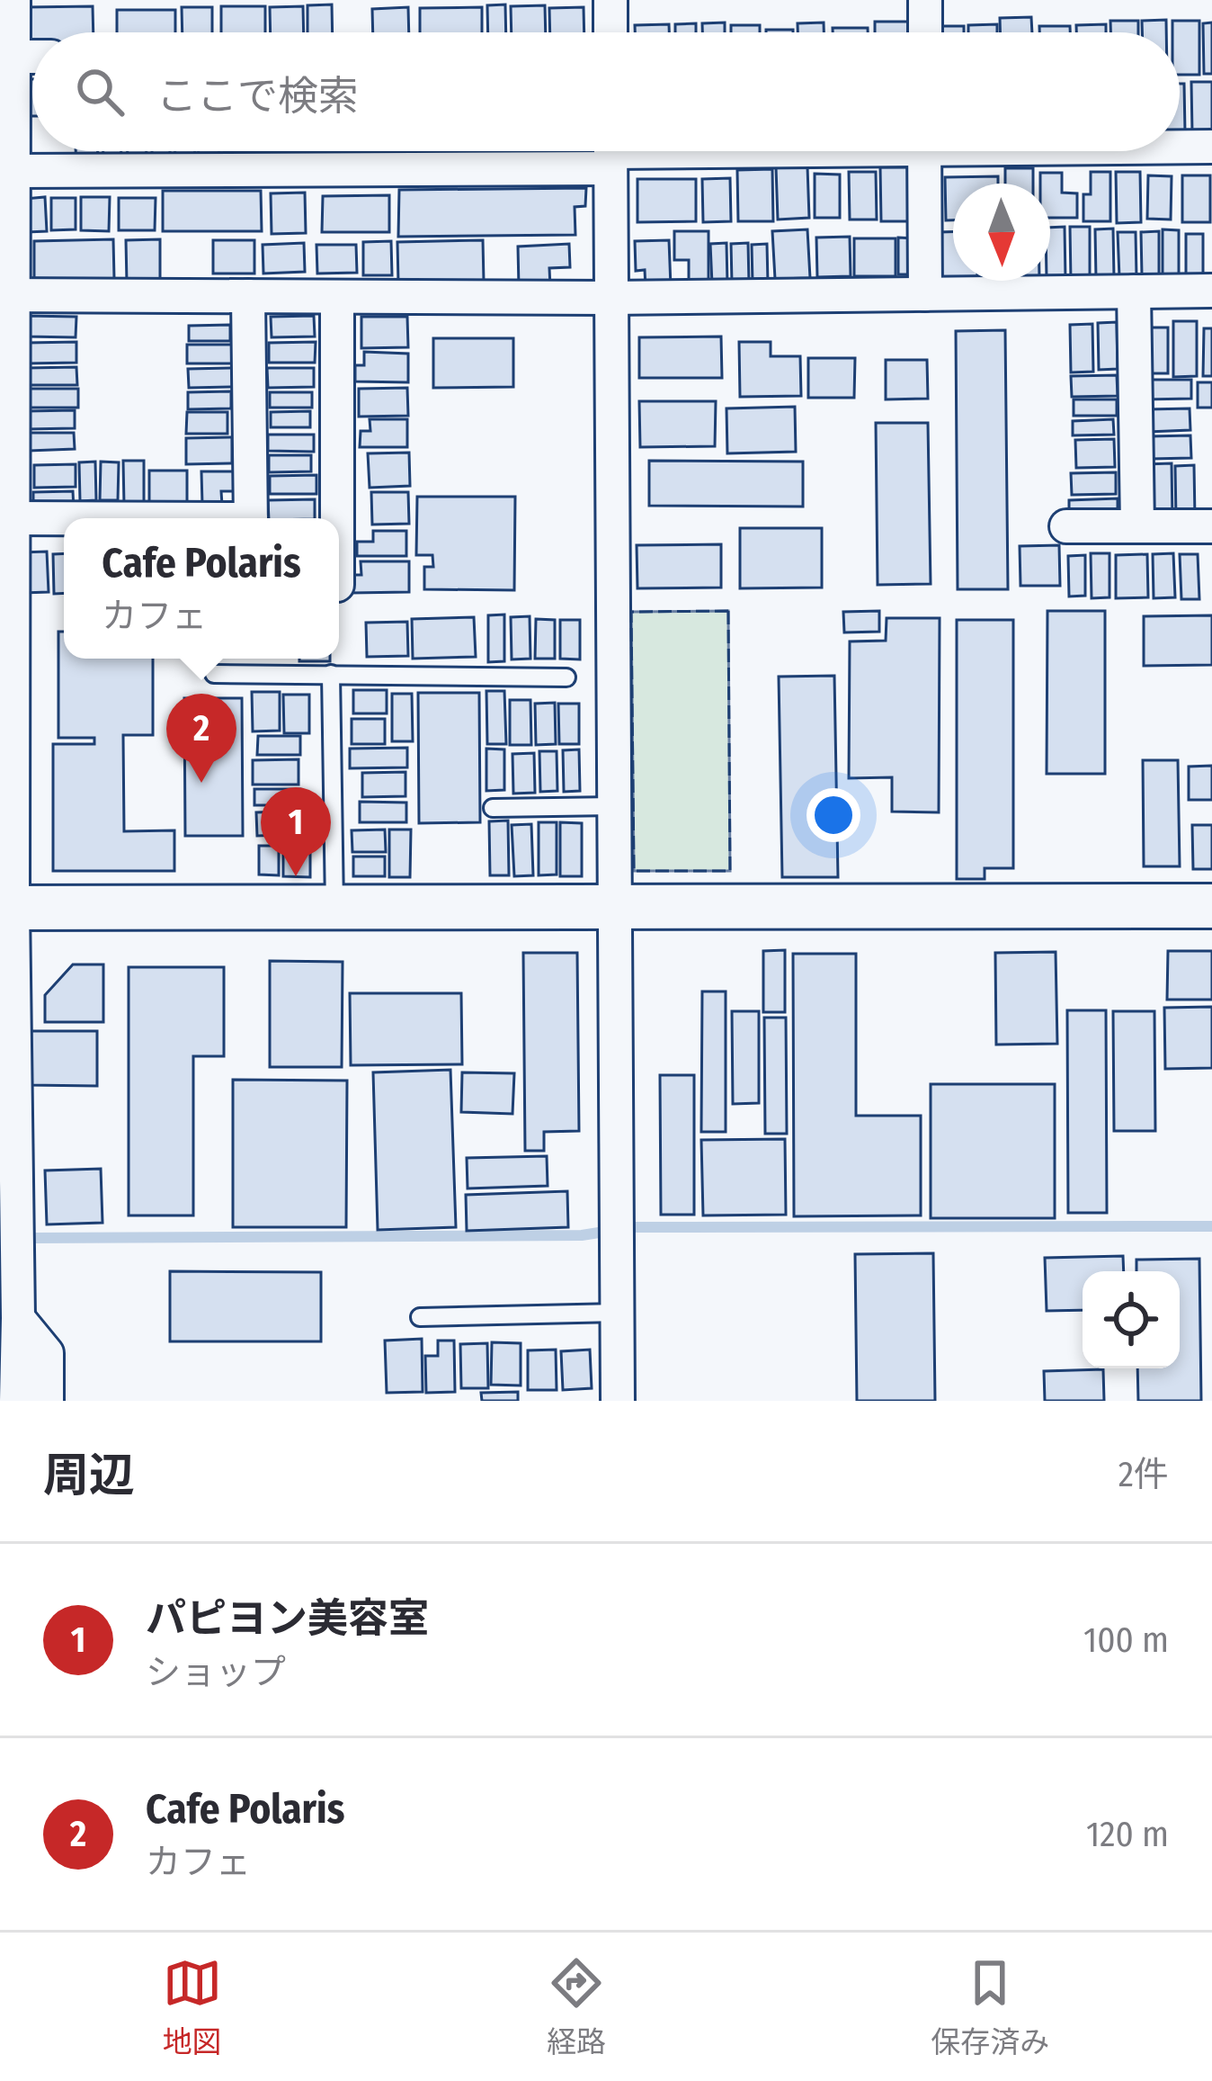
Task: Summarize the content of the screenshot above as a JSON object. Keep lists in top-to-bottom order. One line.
{"north":"bottom","page":{"search":"ここで検索","popup":["Cafe Polaris","カフェ"],"pins":["2","1"],"heading":["周辺","2件"],"list":[{"mark":"1","name":"パピヨン美容室","note":"ショップ","value":"100 m"},{"mark":"2","name":"Cafe Polaris","note":"カフェ","value":"120 m"}],"nav":["地図","経路","保存済み"]}}
